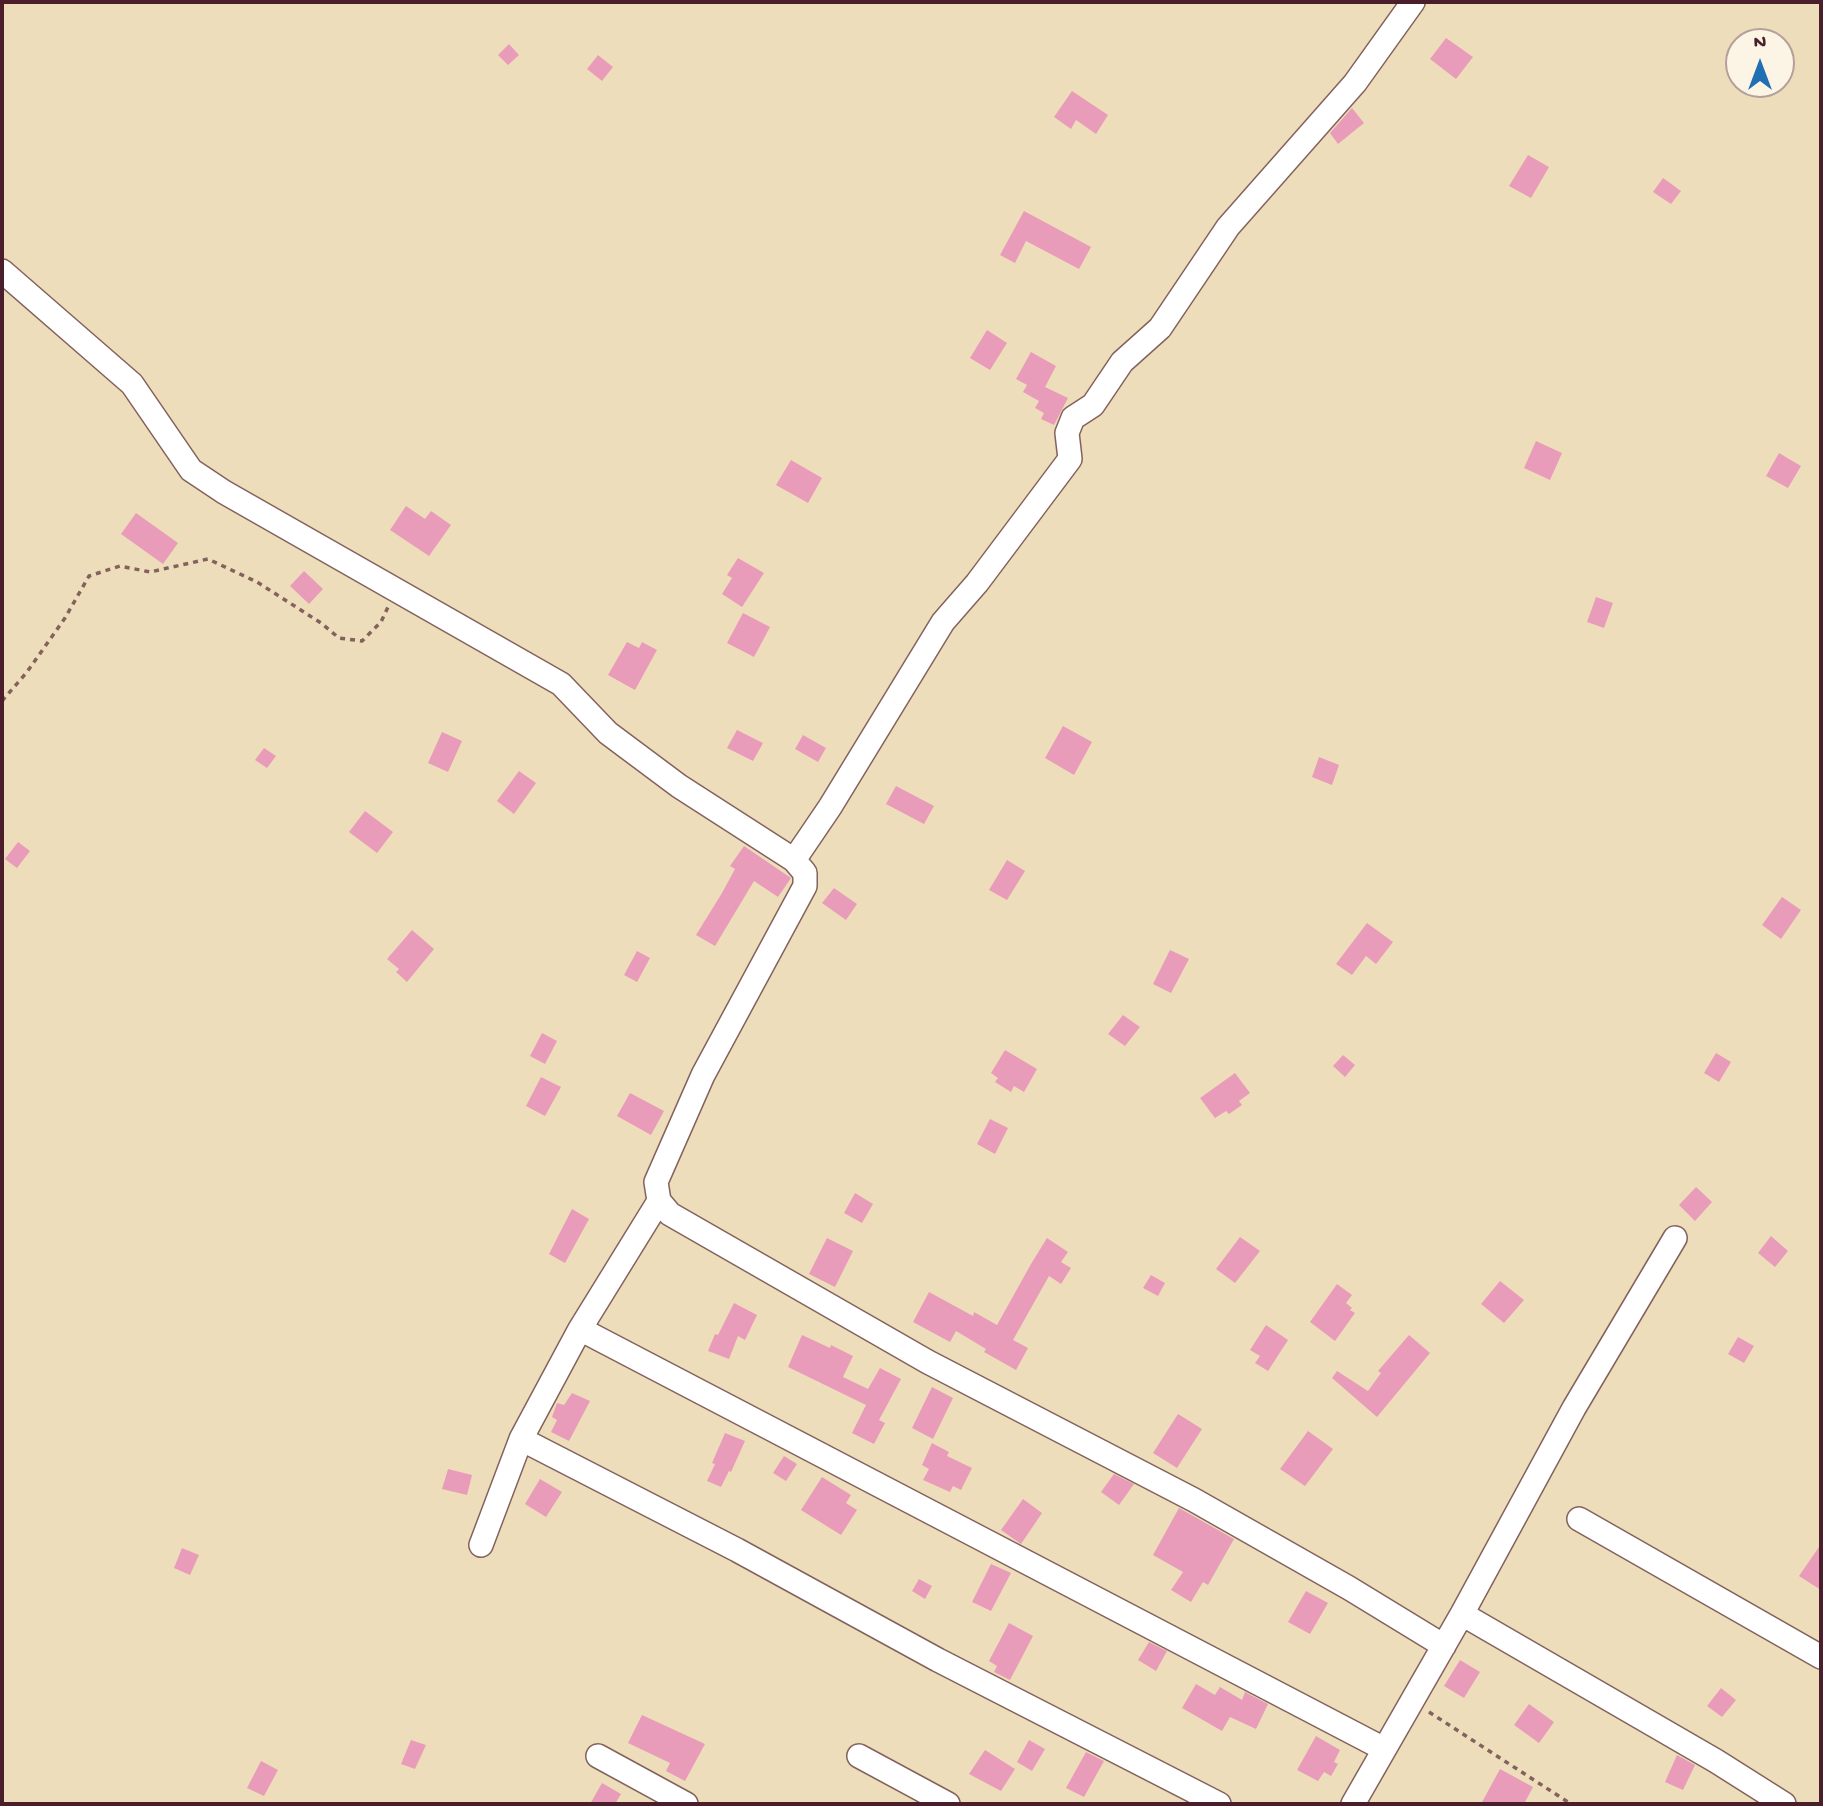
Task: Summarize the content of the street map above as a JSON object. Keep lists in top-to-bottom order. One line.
{"north":"top"}
